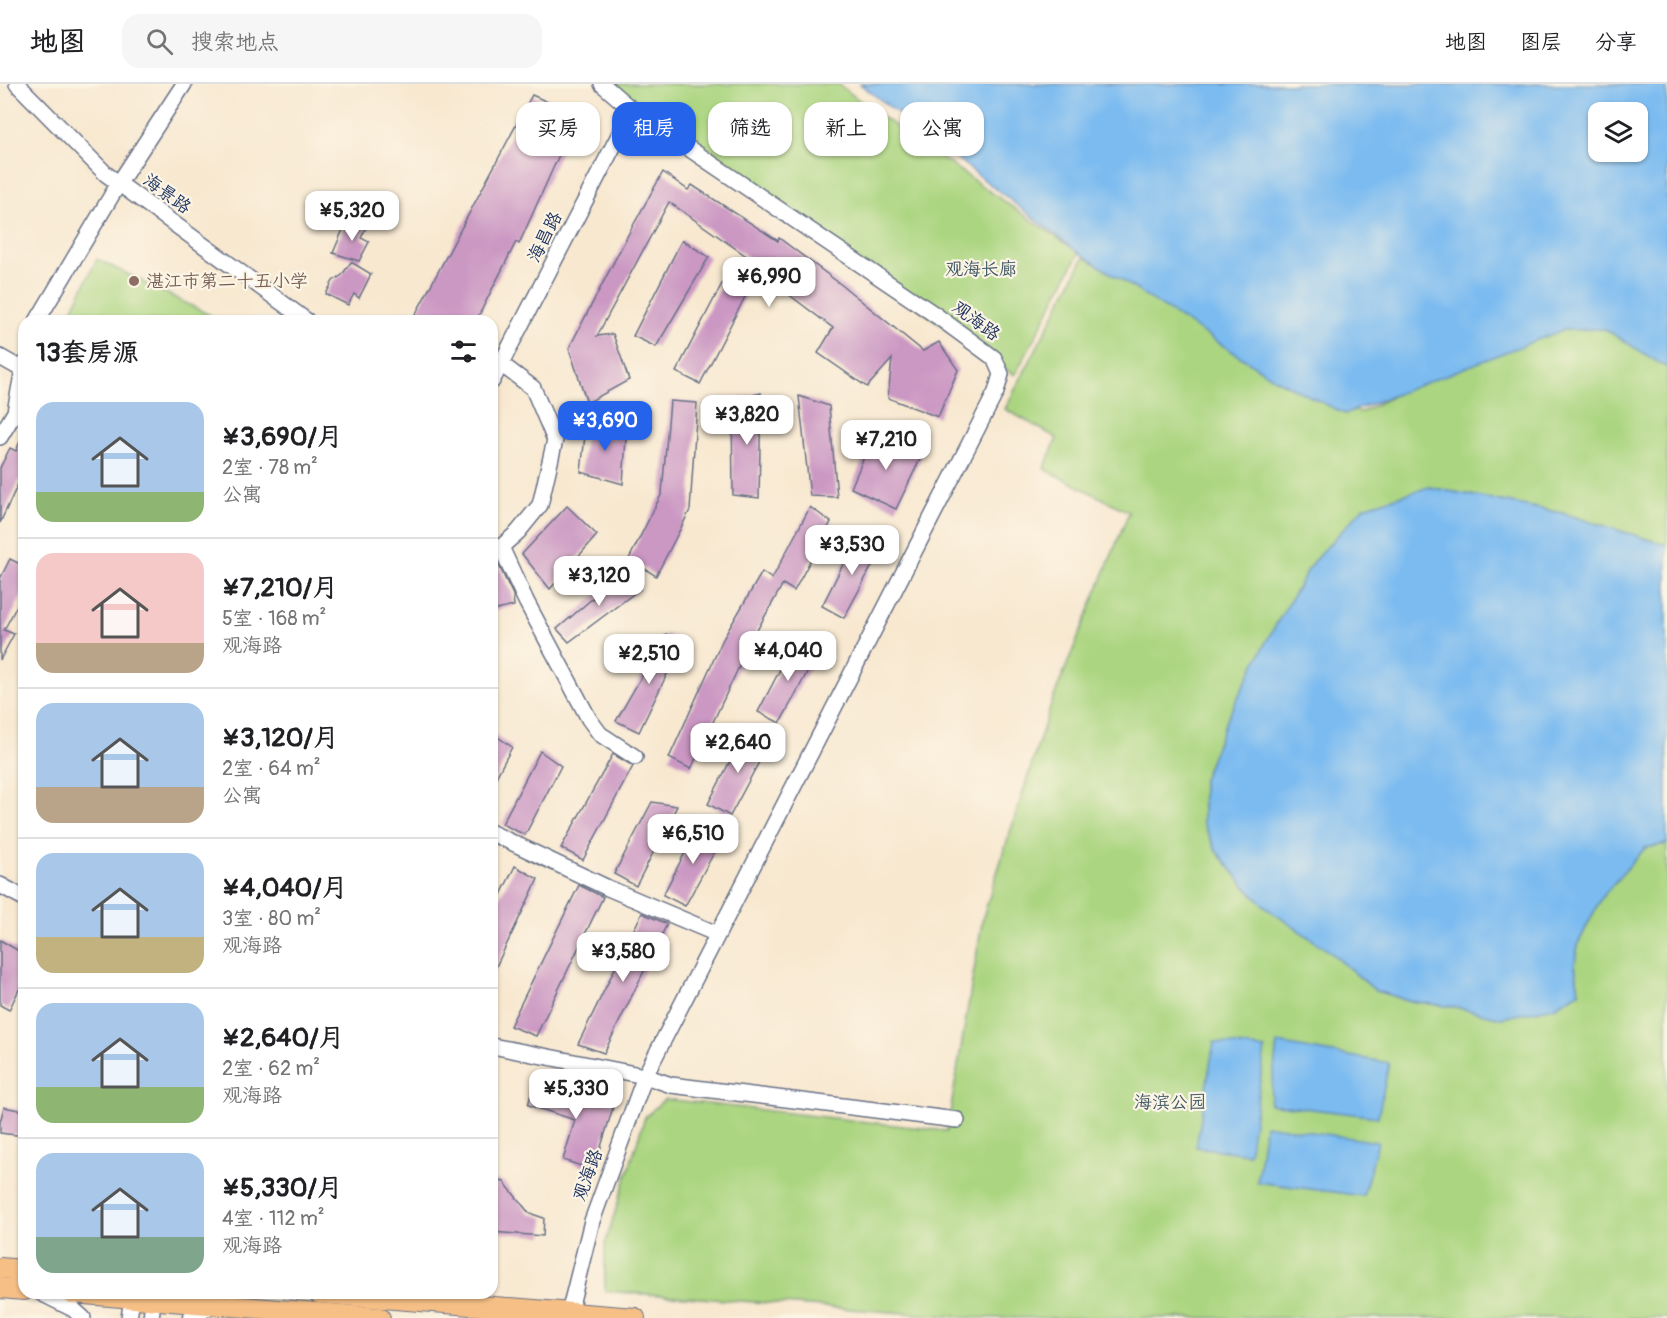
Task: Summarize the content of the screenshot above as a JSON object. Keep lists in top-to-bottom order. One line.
{"streets":{"street":["海景路","海昌路","观海路"]},"parks":["观海长廊","海滨公园"],"places":["湛江市第二十五小学"],"page":{"header":"地图","search":"搜索地点","nav":["地图","图层","分享"],"chip":["买房","租房","筛选","新上","公寓"],"price":["¥5,320","¥6,990","¥3,820","¥3,690","¥7,210","¥3,530","¥3,120","¥4,040","¥2,510","¥2,640","¥6,510","¥3,580","¥5,330"],"heading":"13套房源","list":[{"name":"¥3,690/月","note":"2室 · 78 m² · 公寓"},{"name":"¥7,210/月","note":"5室 · 168 m² · 观海路"},{"name":"¥3,120/月","note":"2室 · 64 m² · 公寓"},{"name":"¥4,040/月","note":"3室 · 80 m² · 观海路"},{"name":"¥2,640/月","note":"2室 · 62 m² · 观海路"},{"name":"¥5,330/月","note":"4室 · 112 m² · 观海路"}]}}
